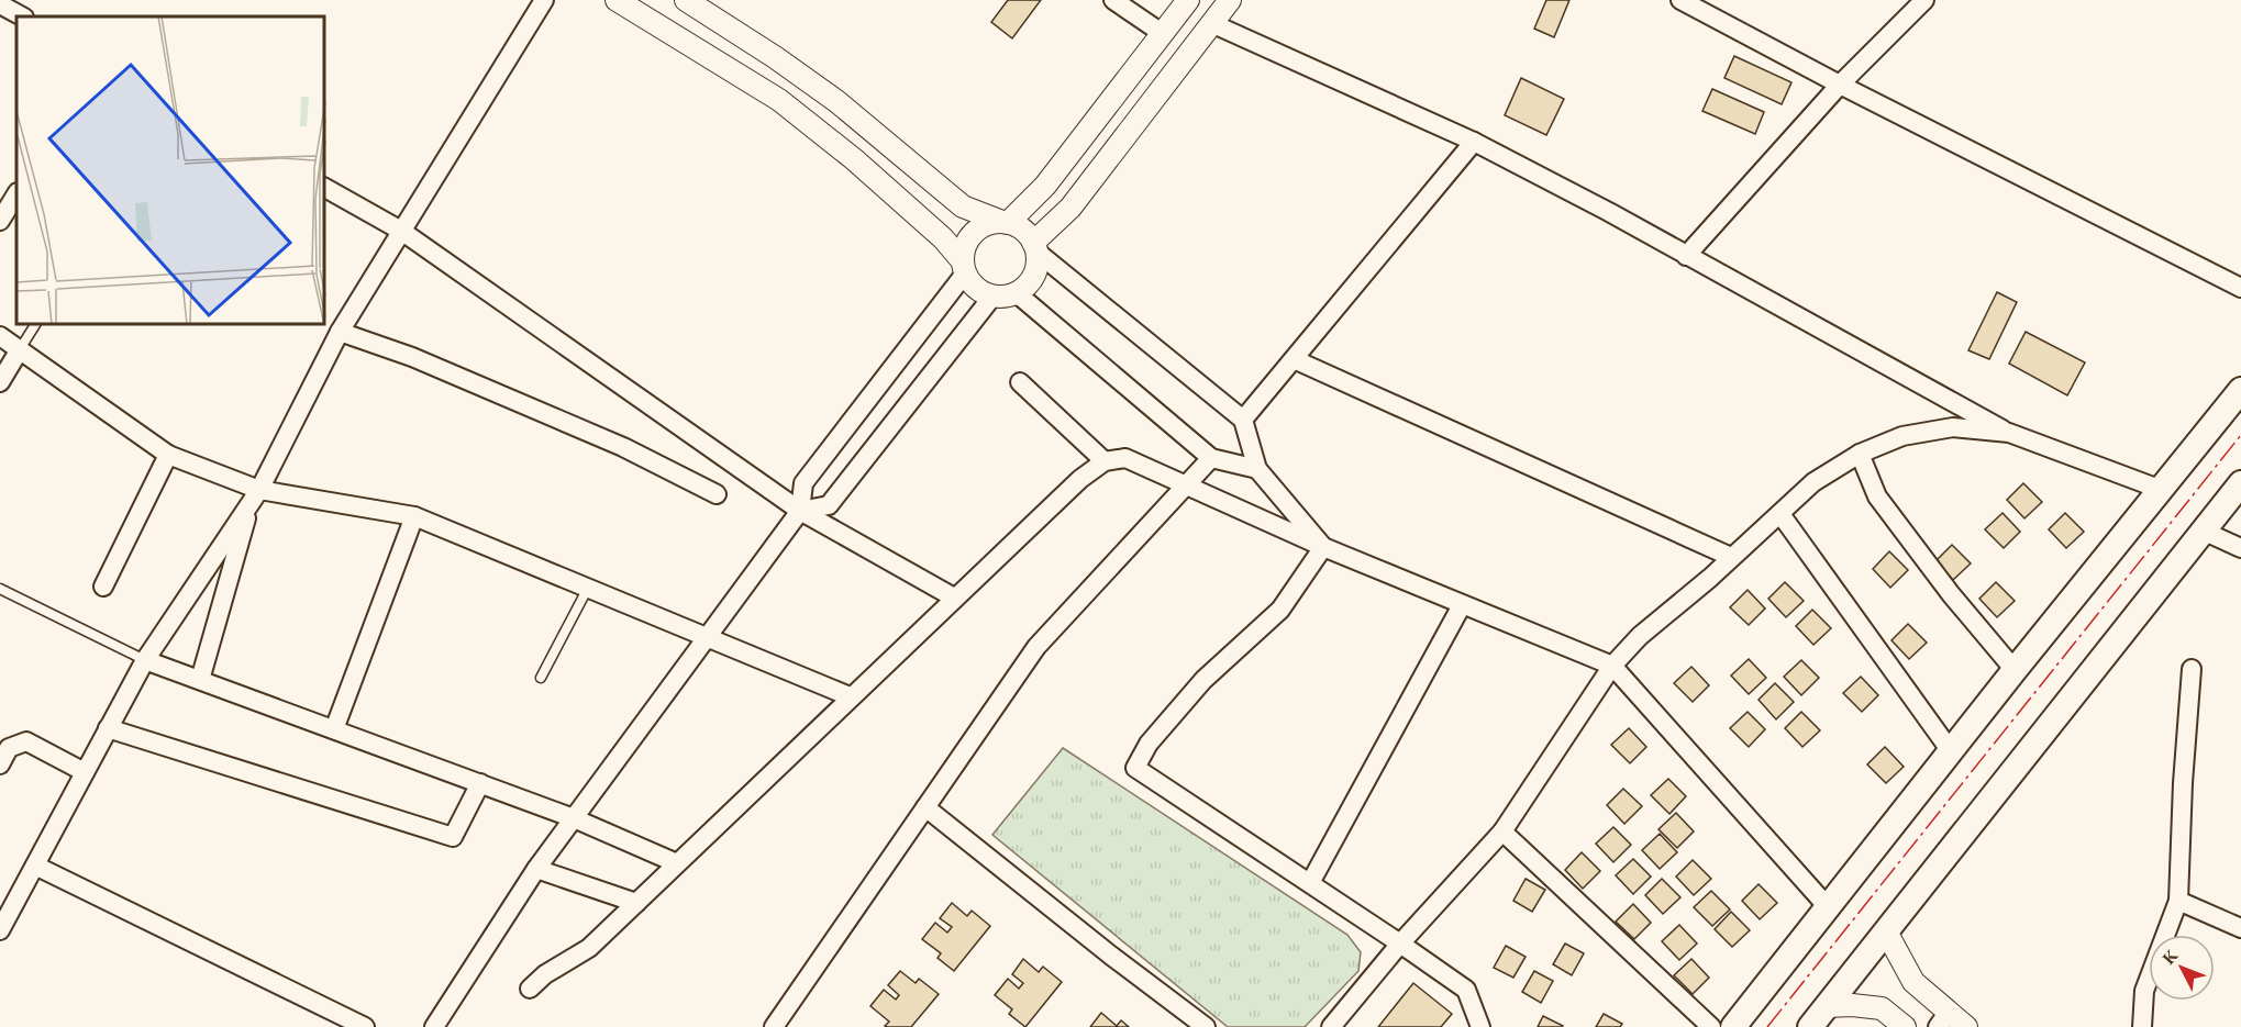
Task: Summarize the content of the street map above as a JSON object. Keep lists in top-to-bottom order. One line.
{"north":"top left"}
